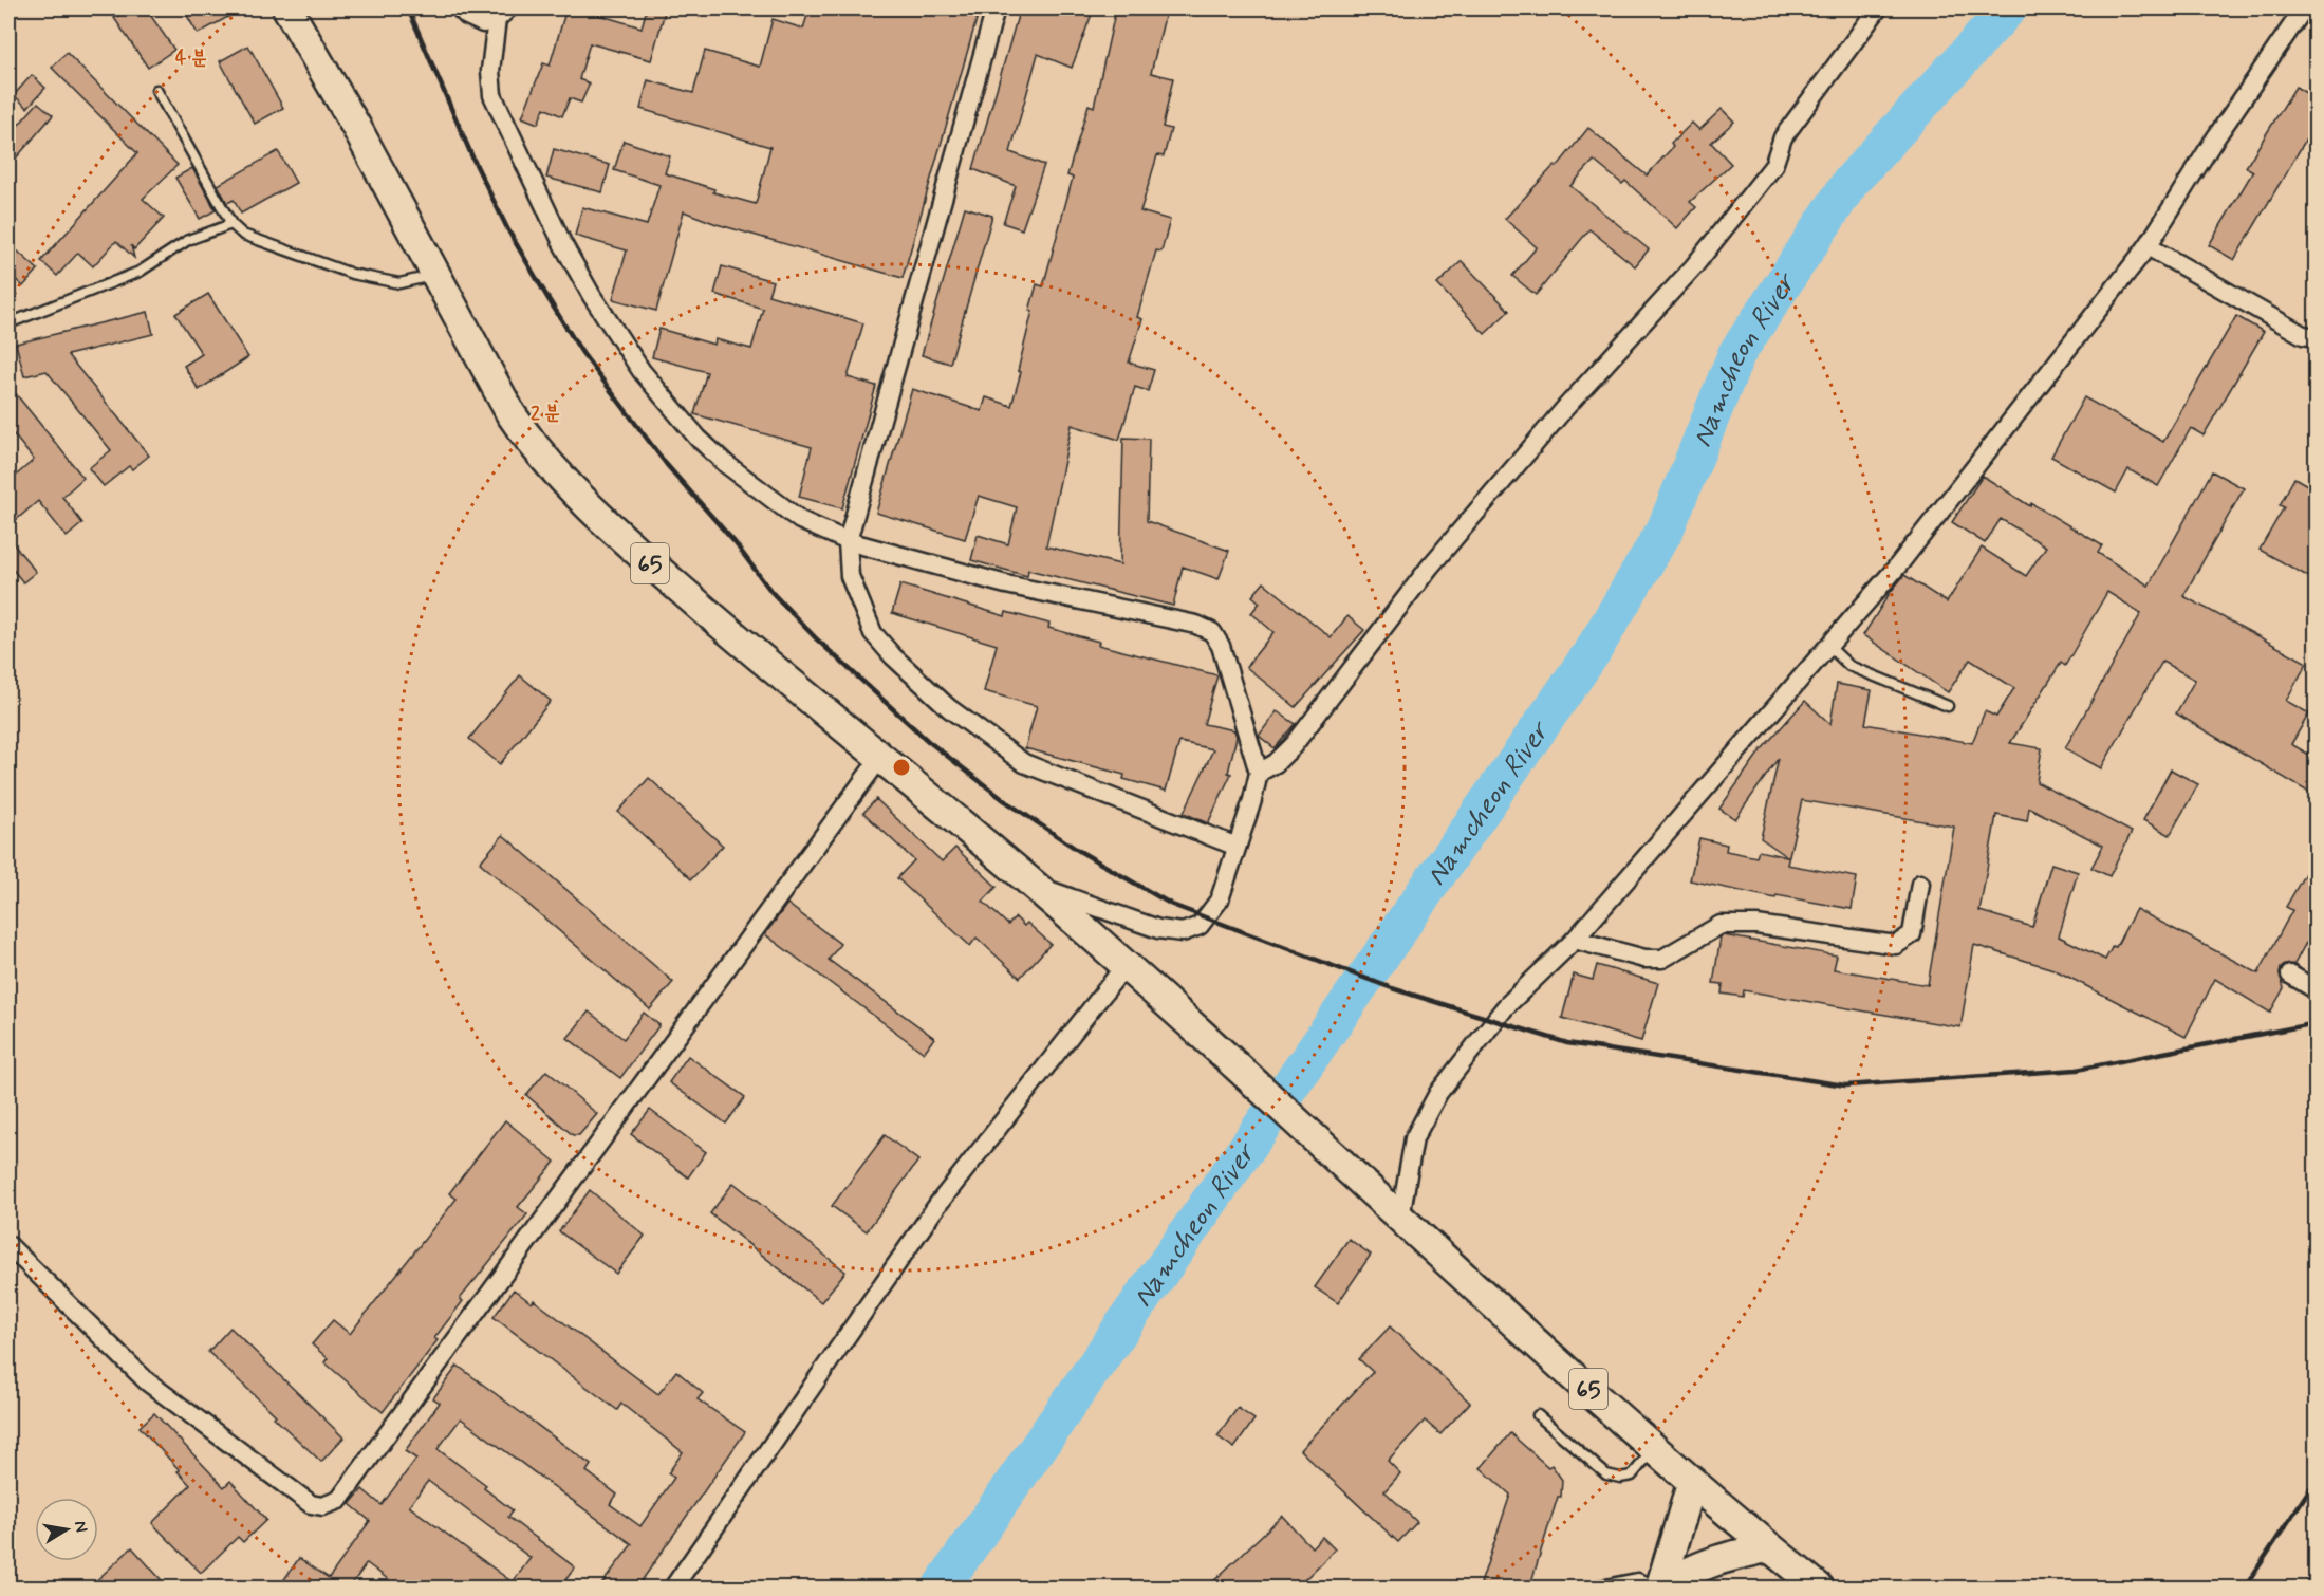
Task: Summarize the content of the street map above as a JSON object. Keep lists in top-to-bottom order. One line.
{"streets":{"main road":["65"]},"water":["Namcheon River"],"north":"right","rings":["4 분","2 분"]}
